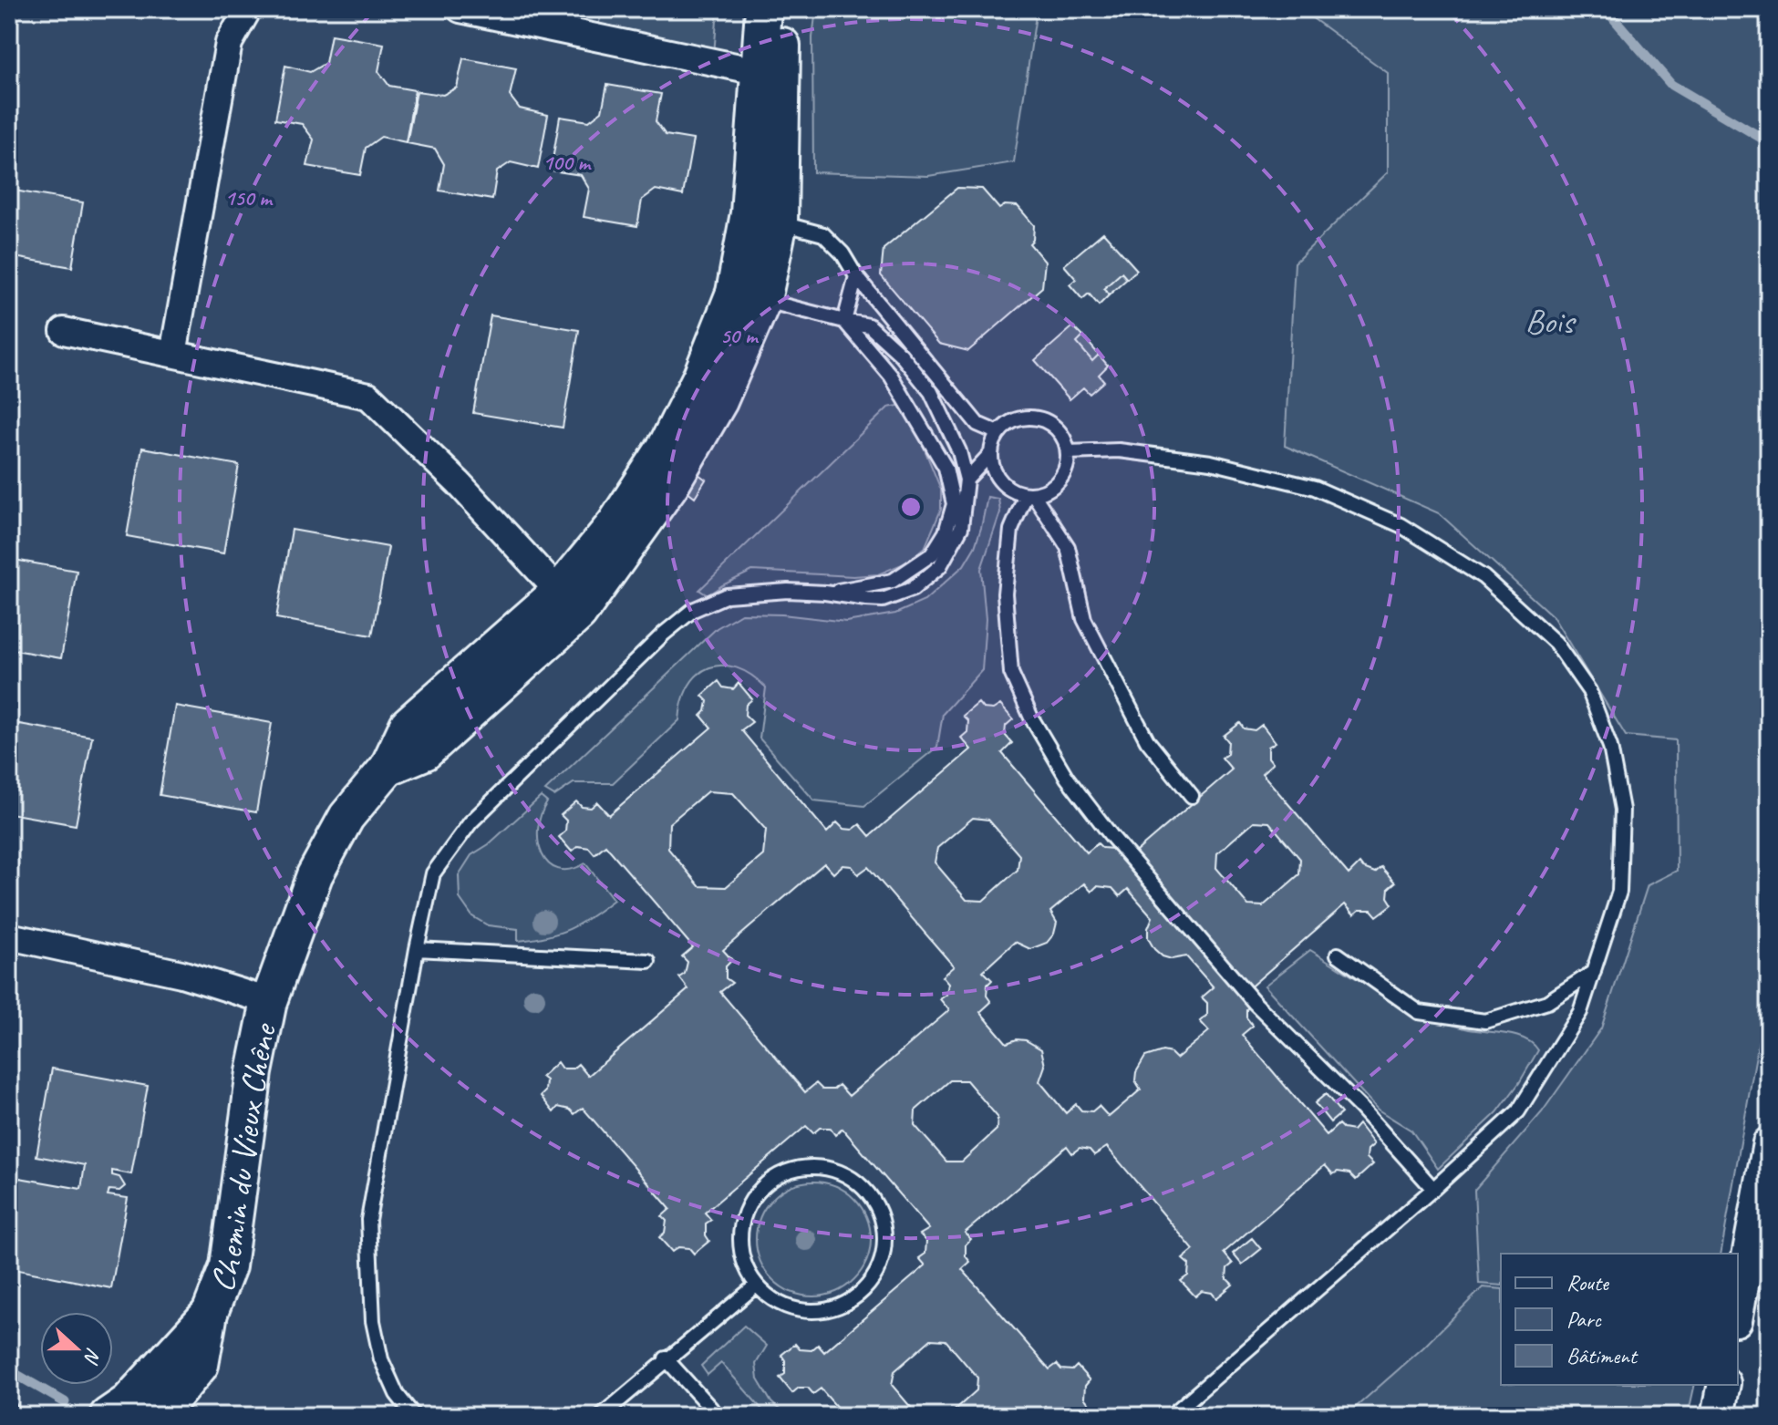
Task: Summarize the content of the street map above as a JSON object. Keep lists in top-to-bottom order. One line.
{"streets":{"main road":["Chemin du Vieux Chêne"]},"parks":["Bois"],"legend":["Route","Parc","Bâtiment"],"north":"right","rings":["100 m","150 m","50 m"]}
